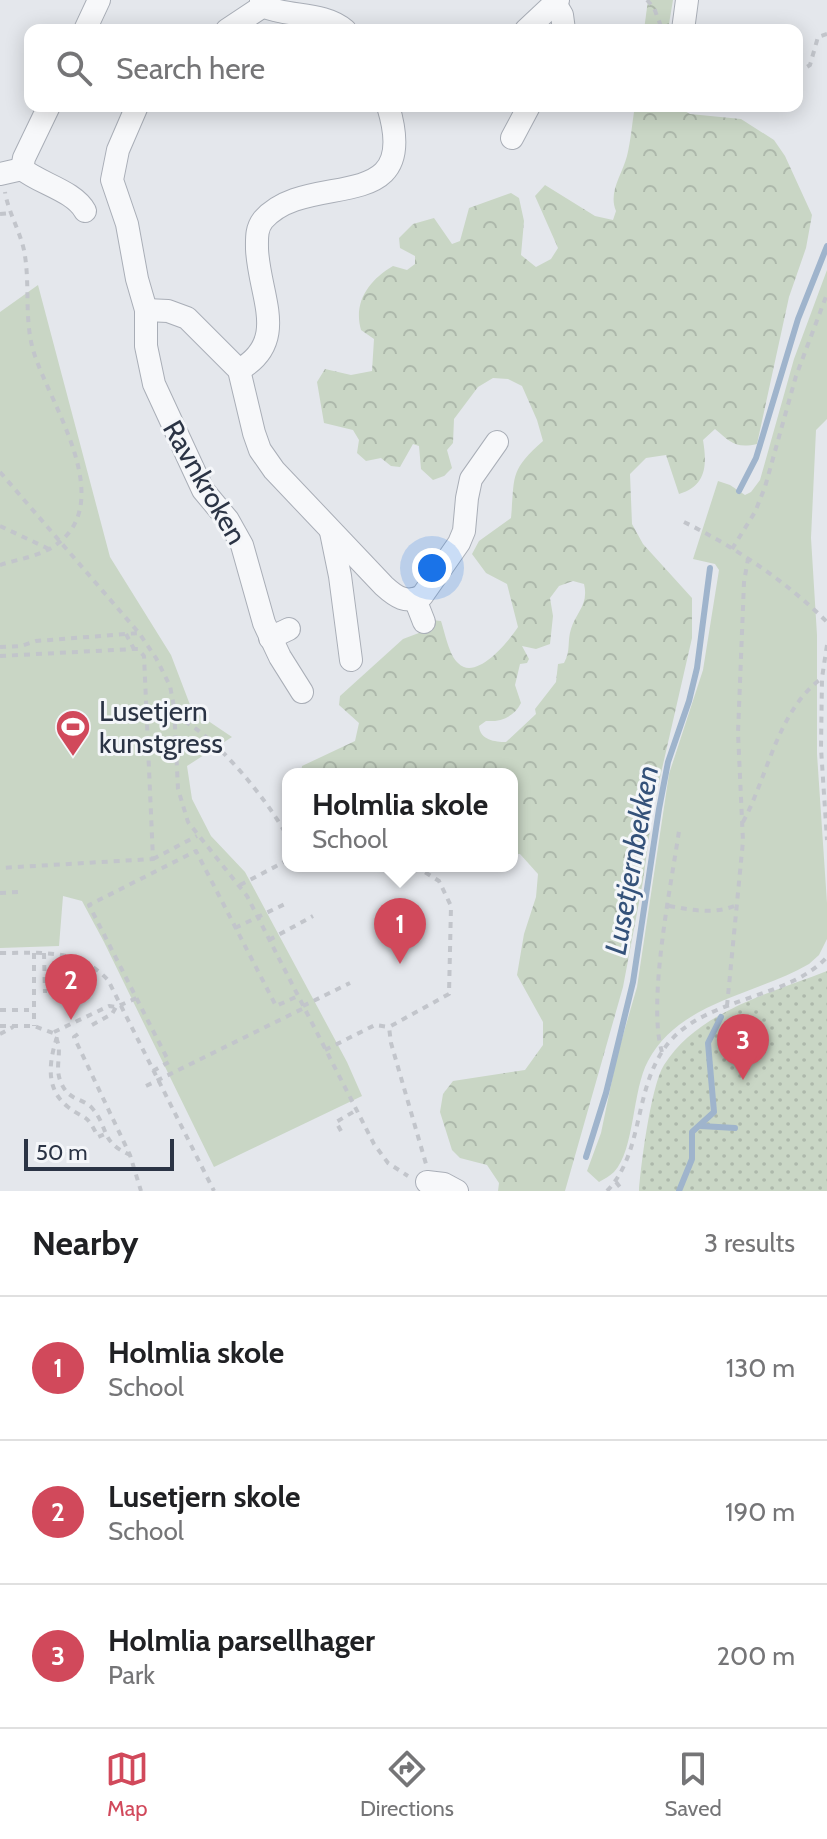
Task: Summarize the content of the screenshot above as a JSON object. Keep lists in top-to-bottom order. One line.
{"streets":{"lane":["Ravnkroken"]},"water":["Lusetjernbekken"],"places":{"sports":["Lusetjern kunstgress"]},"scale_bar":"50 m","page":{"search":"Search here","popup":["Holmlia skole","School"],"pins":["1","2","3"],"scale":"50 m","heading":["Nearby","3 results"],"list":[{"mark":"1","name":"Holmlia skole","note":"School","value":"130 m"},{"mark":"2","name":"Lusetjern skole","note":"School","value":"190 m"},{"mark":"3","name":"Holmlia parsellhager","note":"Park","value":"200 m"}],"nav":["Map","Directions","Saved"]}}
